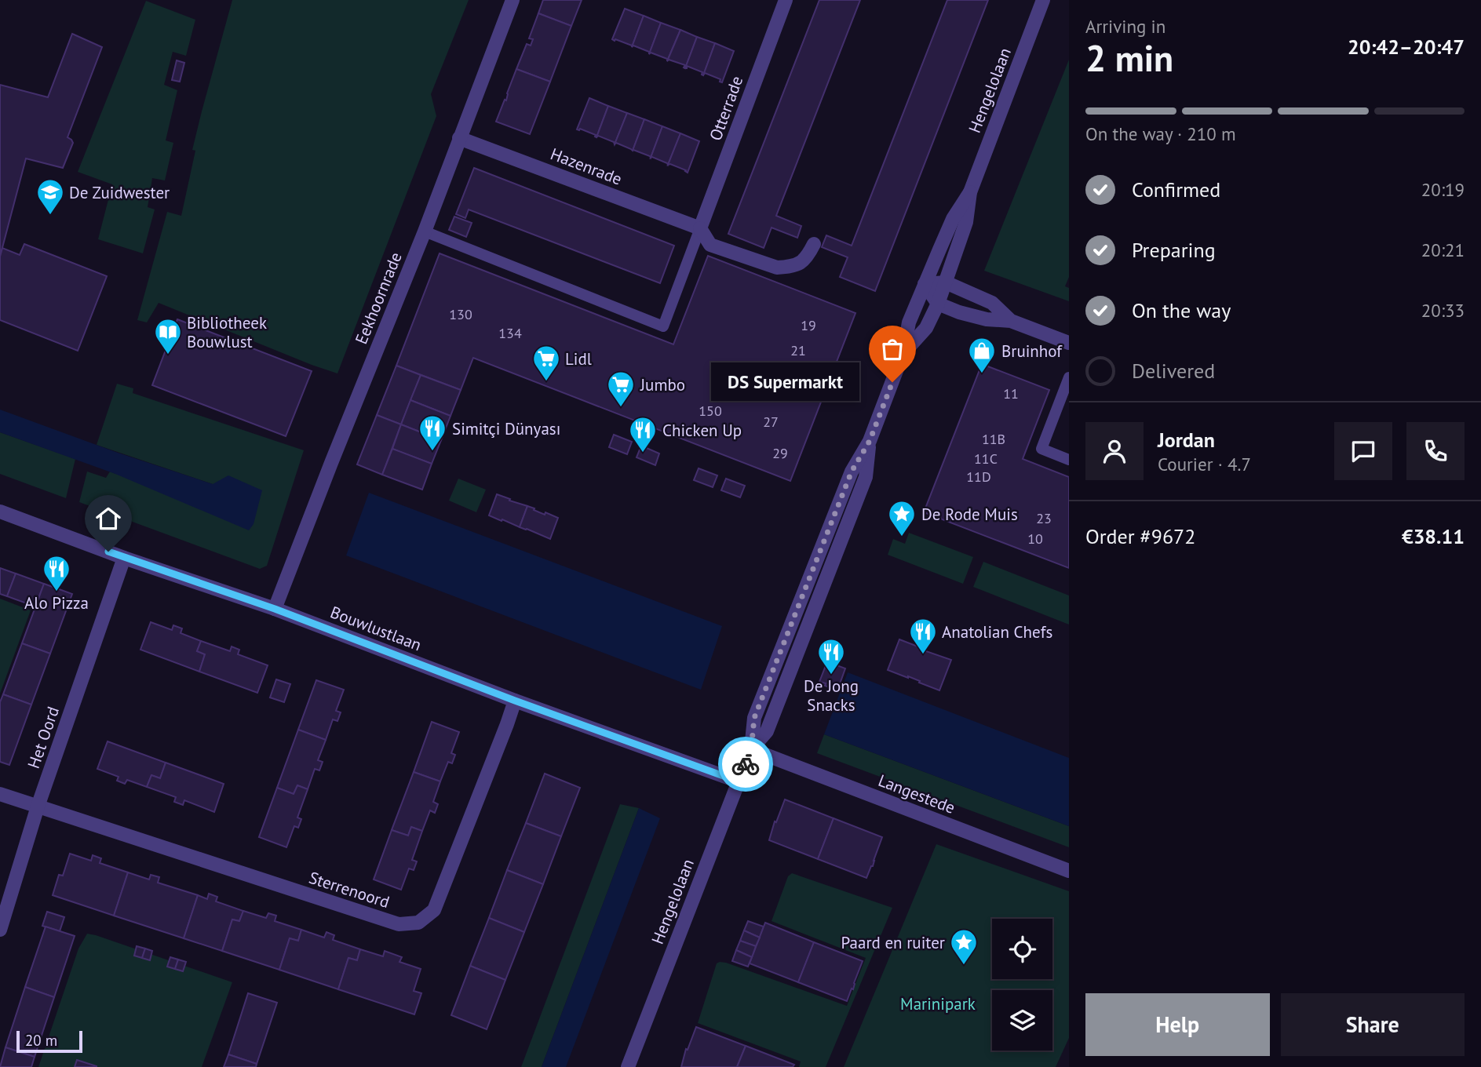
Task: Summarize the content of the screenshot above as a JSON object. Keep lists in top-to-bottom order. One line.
{"streets":{"street":["Hengelolaan","Otterrade","Hazenrade","Eekhoornrade","Bouwlustlaan","Het Oord","Langestede","Sterrenoord"]},"crossings":[["Hengelolaan","Bouwlustlaan"],["Hengelolaan","Langestede"],["Otterrade","Hazenrade"],["Hazenrade","Eekhoornrade"],["Eekhoornrade","Bouwlustlaan"],["Bouwlustlaan","Het Oord"],["Bouwlustlaan","Sterrenoord"],["Het Oord","Sterrenoord"]],"parks":["Marinipark"],"places":{"school or university":["De Zuidwester"],"library":["Bibliotheek Bouwlust"],"shop":["Bruinhof"],"supermarket":["Lidl","Jumbo"],"other":["DS Supermarkt"],"restaurant":["Simitçi Dünyası","Chicken Up","Alo Pizza","Anatolian Chefs","De Jong Snacks"],"place":["De Rode Muis","Paard en ruiter"]},"house_numbers":["130","19","134","21","11","150","27","11B","29","11C","11D","23","10"],"scale_bar":"20 m","page":{"heading":["2 min","Arriving in","20:42–20:47"],"panel":["Jordan","Courier · 4.7","Order #9672","€38.11"],"bar":"On the way · 210 m","list":[["Confirmed","20:19"],["Preparing","20:21"],["On the way","20:33"],"Delivered"],"bubble":"DS Supermarkt","buttons":["Help","Share"],"scale":"20 m"}}
